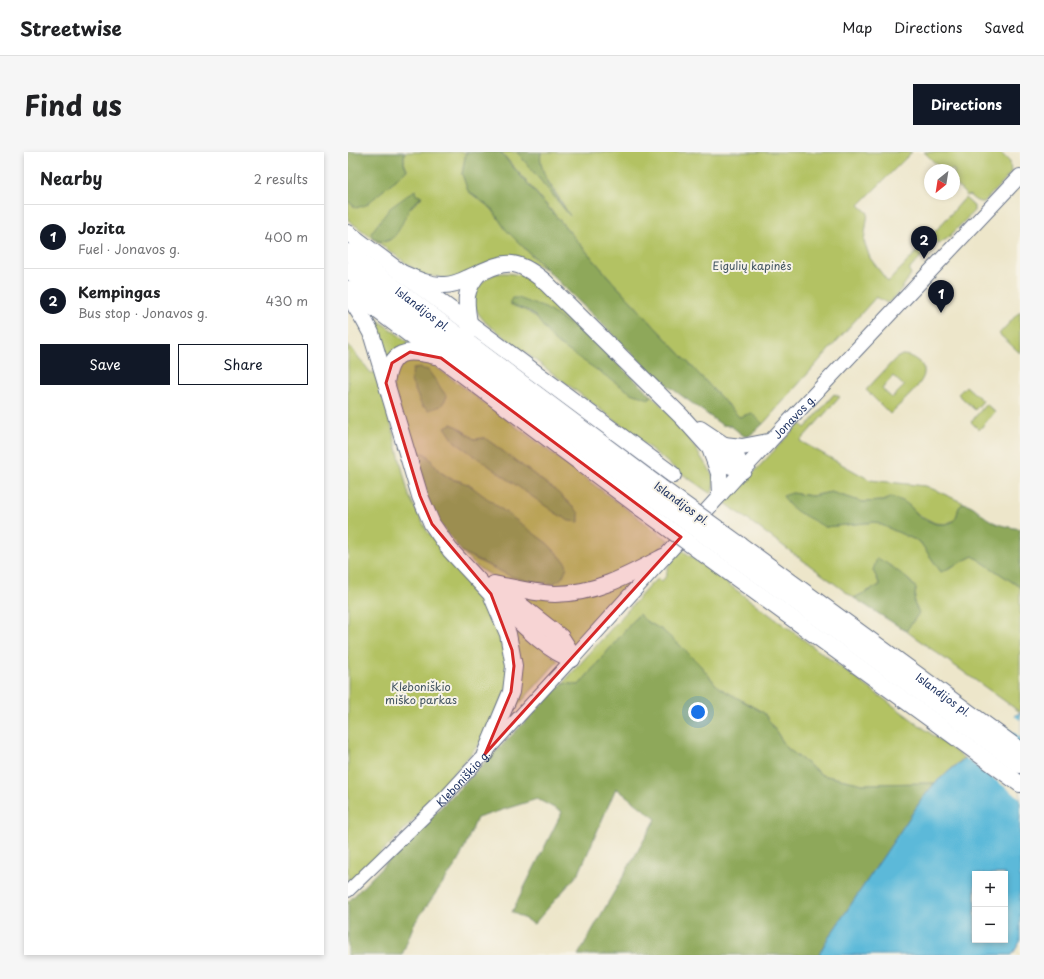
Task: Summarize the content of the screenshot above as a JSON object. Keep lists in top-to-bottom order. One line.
{"streets":{"highway":["Islandijos pl."],"main road":["Jonavos g."],"street":["Kleboniškio g."]},"crossings":[["Jonavos g.","Kleboniškio g."]],"parks":["Eigulių kapinės","Kleboniškio miško parkas"],"north":"bottom left","page":{"header":"Streetwise","nav":["Map","Directions","Saved"],"title":"Find us","buttons":["Directions",["Save","Share"]],"heading":["Nearby","2 results"],"list":[{"mark":"1","name":"Jozita","note":"Fuel · Jonavos g.","value":"400 m"},{"mark":"2","name":"Kempingas","note":"Bus stop · Jonavos g.","value":"430 m"}],"pins":["2","1"],"map_buttons":["+","−"]}}
